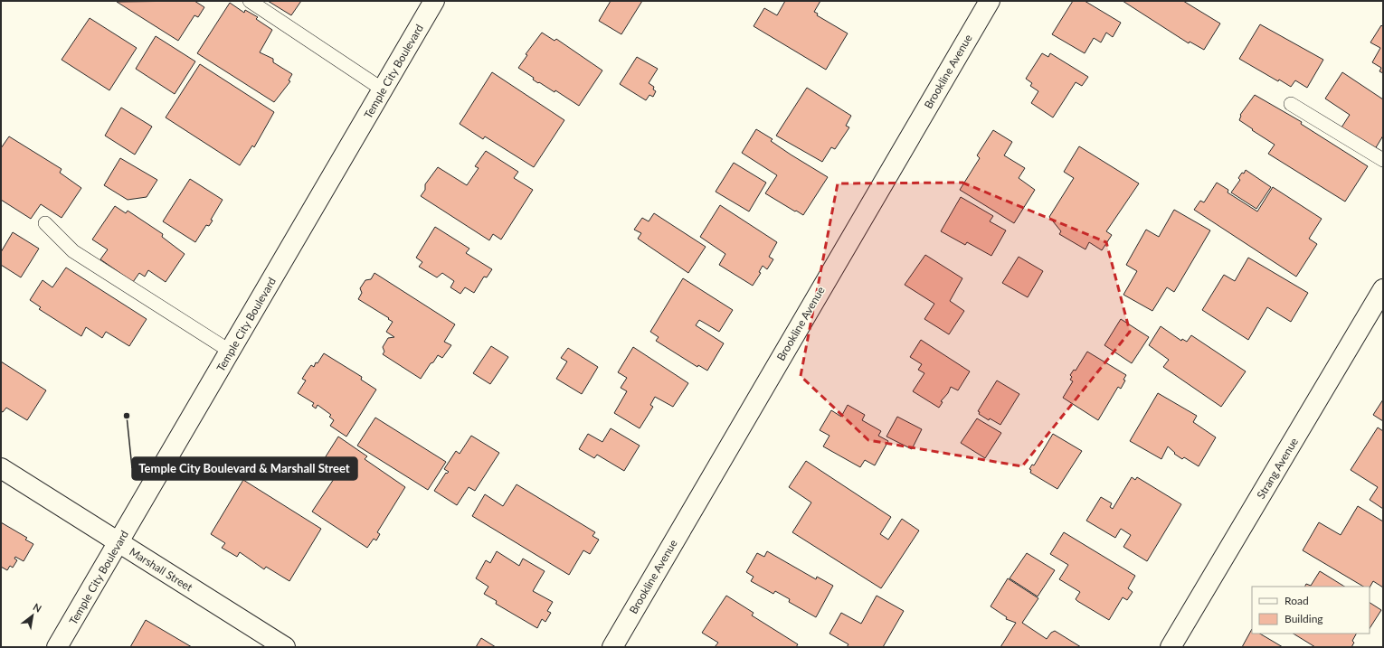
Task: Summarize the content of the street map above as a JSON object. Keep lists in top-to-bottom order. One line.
{"streets":{"street":["Temple City Boulevard","Brookline Avenue","Strang Avenue","Marshall Street"]},"crossings":[["Temple City Boulevard","Marshall Street"]],"places":["Temple City Boulevard & Marshall Street"],"legend":["Road","Building"],"north":"top right"}
